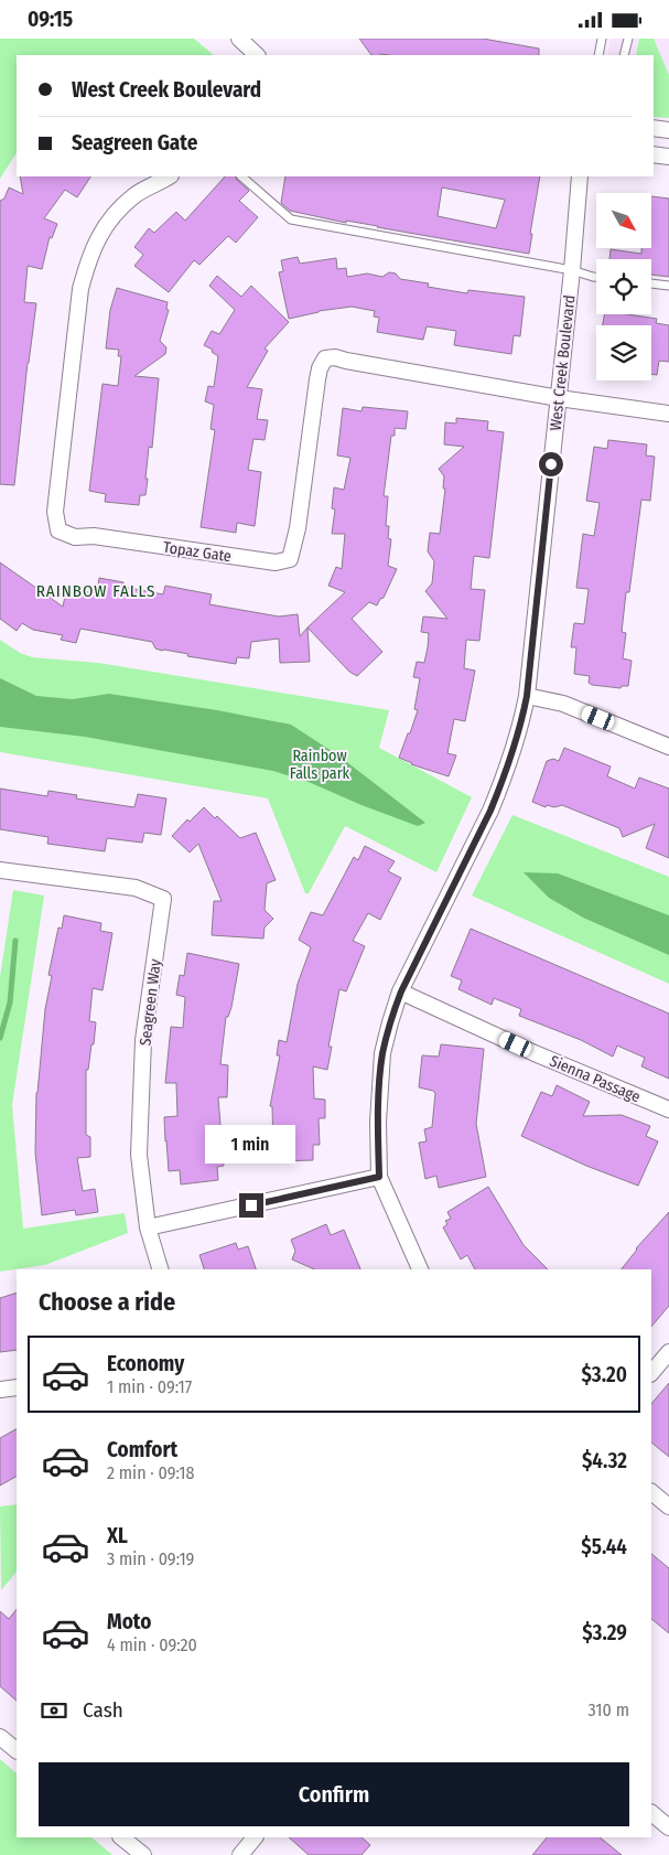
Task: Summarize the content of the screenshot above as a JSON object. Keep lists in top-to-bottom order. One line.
{"streets":{"street":["West Creek Boulevard","Topaz Gate","Seagreen Way","Sienna Passage"]},"crossings":[["West Creek Boulevard","Topaz Gate"],["West Creek Boulevard","Sienna Passage"]],"districts":["RAINBOW FALLS"],"parks":["Rainbow Falls park"],"north":"bottom right","page":{"status":"09:15","banner":["West Creek Boulevard","Seagreen Gate"],"bubble":"1 min","heading":"Choose a ride","list":[{"name":"Economy","note":"1 min · 09:17","value":"$3.20"},{"name":"Comfort","note":"2 min · 09:18","value":"$4.32"},{"name":"XL","note":"3 min · 09:19","value":"$5.44"},{"name":"Moto","note":"4 min · 09:20","value":"$3.29"}],"pay":["Cash","310 m"],"buttons":"Confirm"}}
